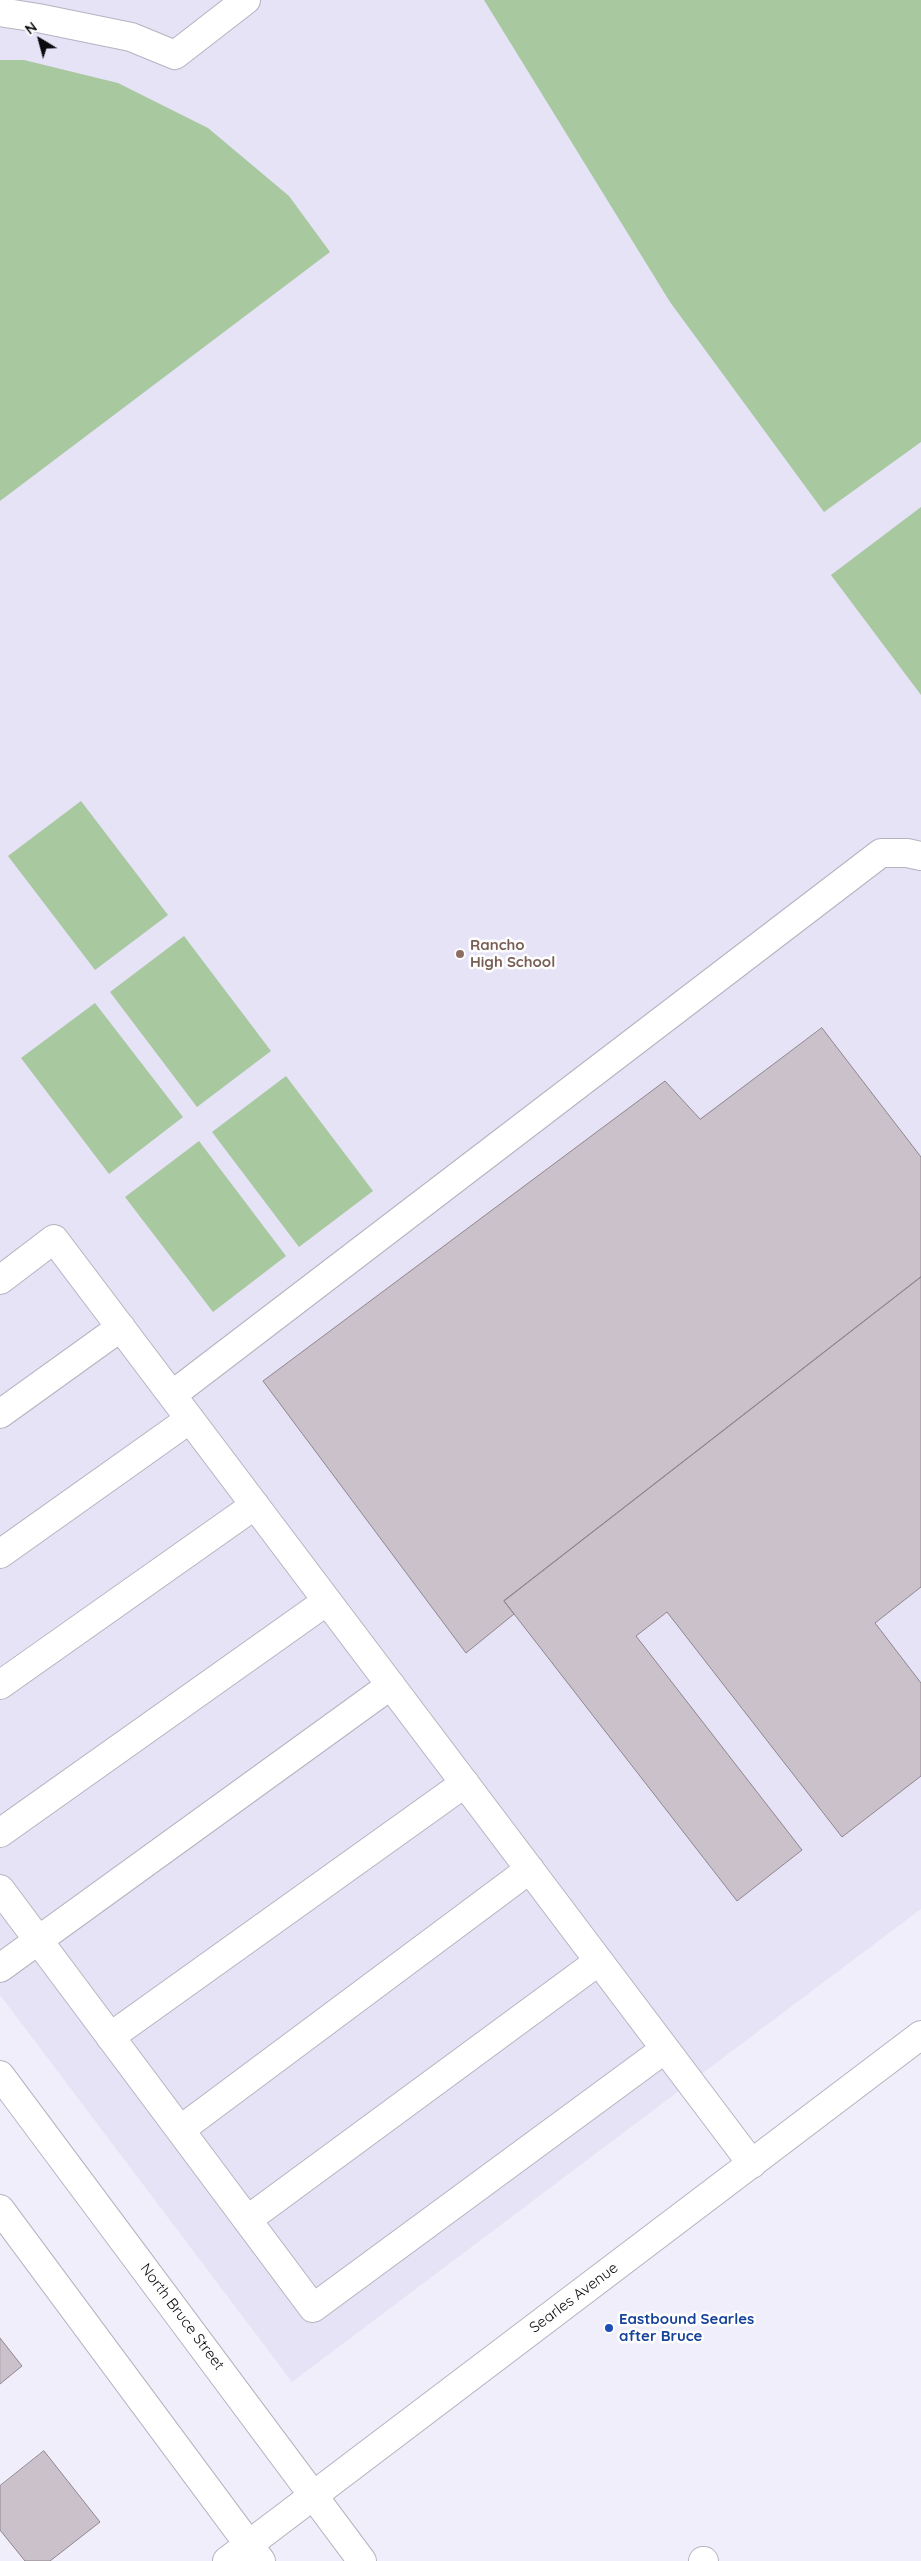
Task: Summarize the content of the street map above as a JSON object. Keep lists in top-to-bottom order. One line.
{"streets":{"main road":["Searles Avenue","North Bruce Street"]},"crossings":[["Searles Avenue","North Bruce Street"]],"places":["Rancho High School","Eastbound Searles after Bruce"],"north":"top left"}
